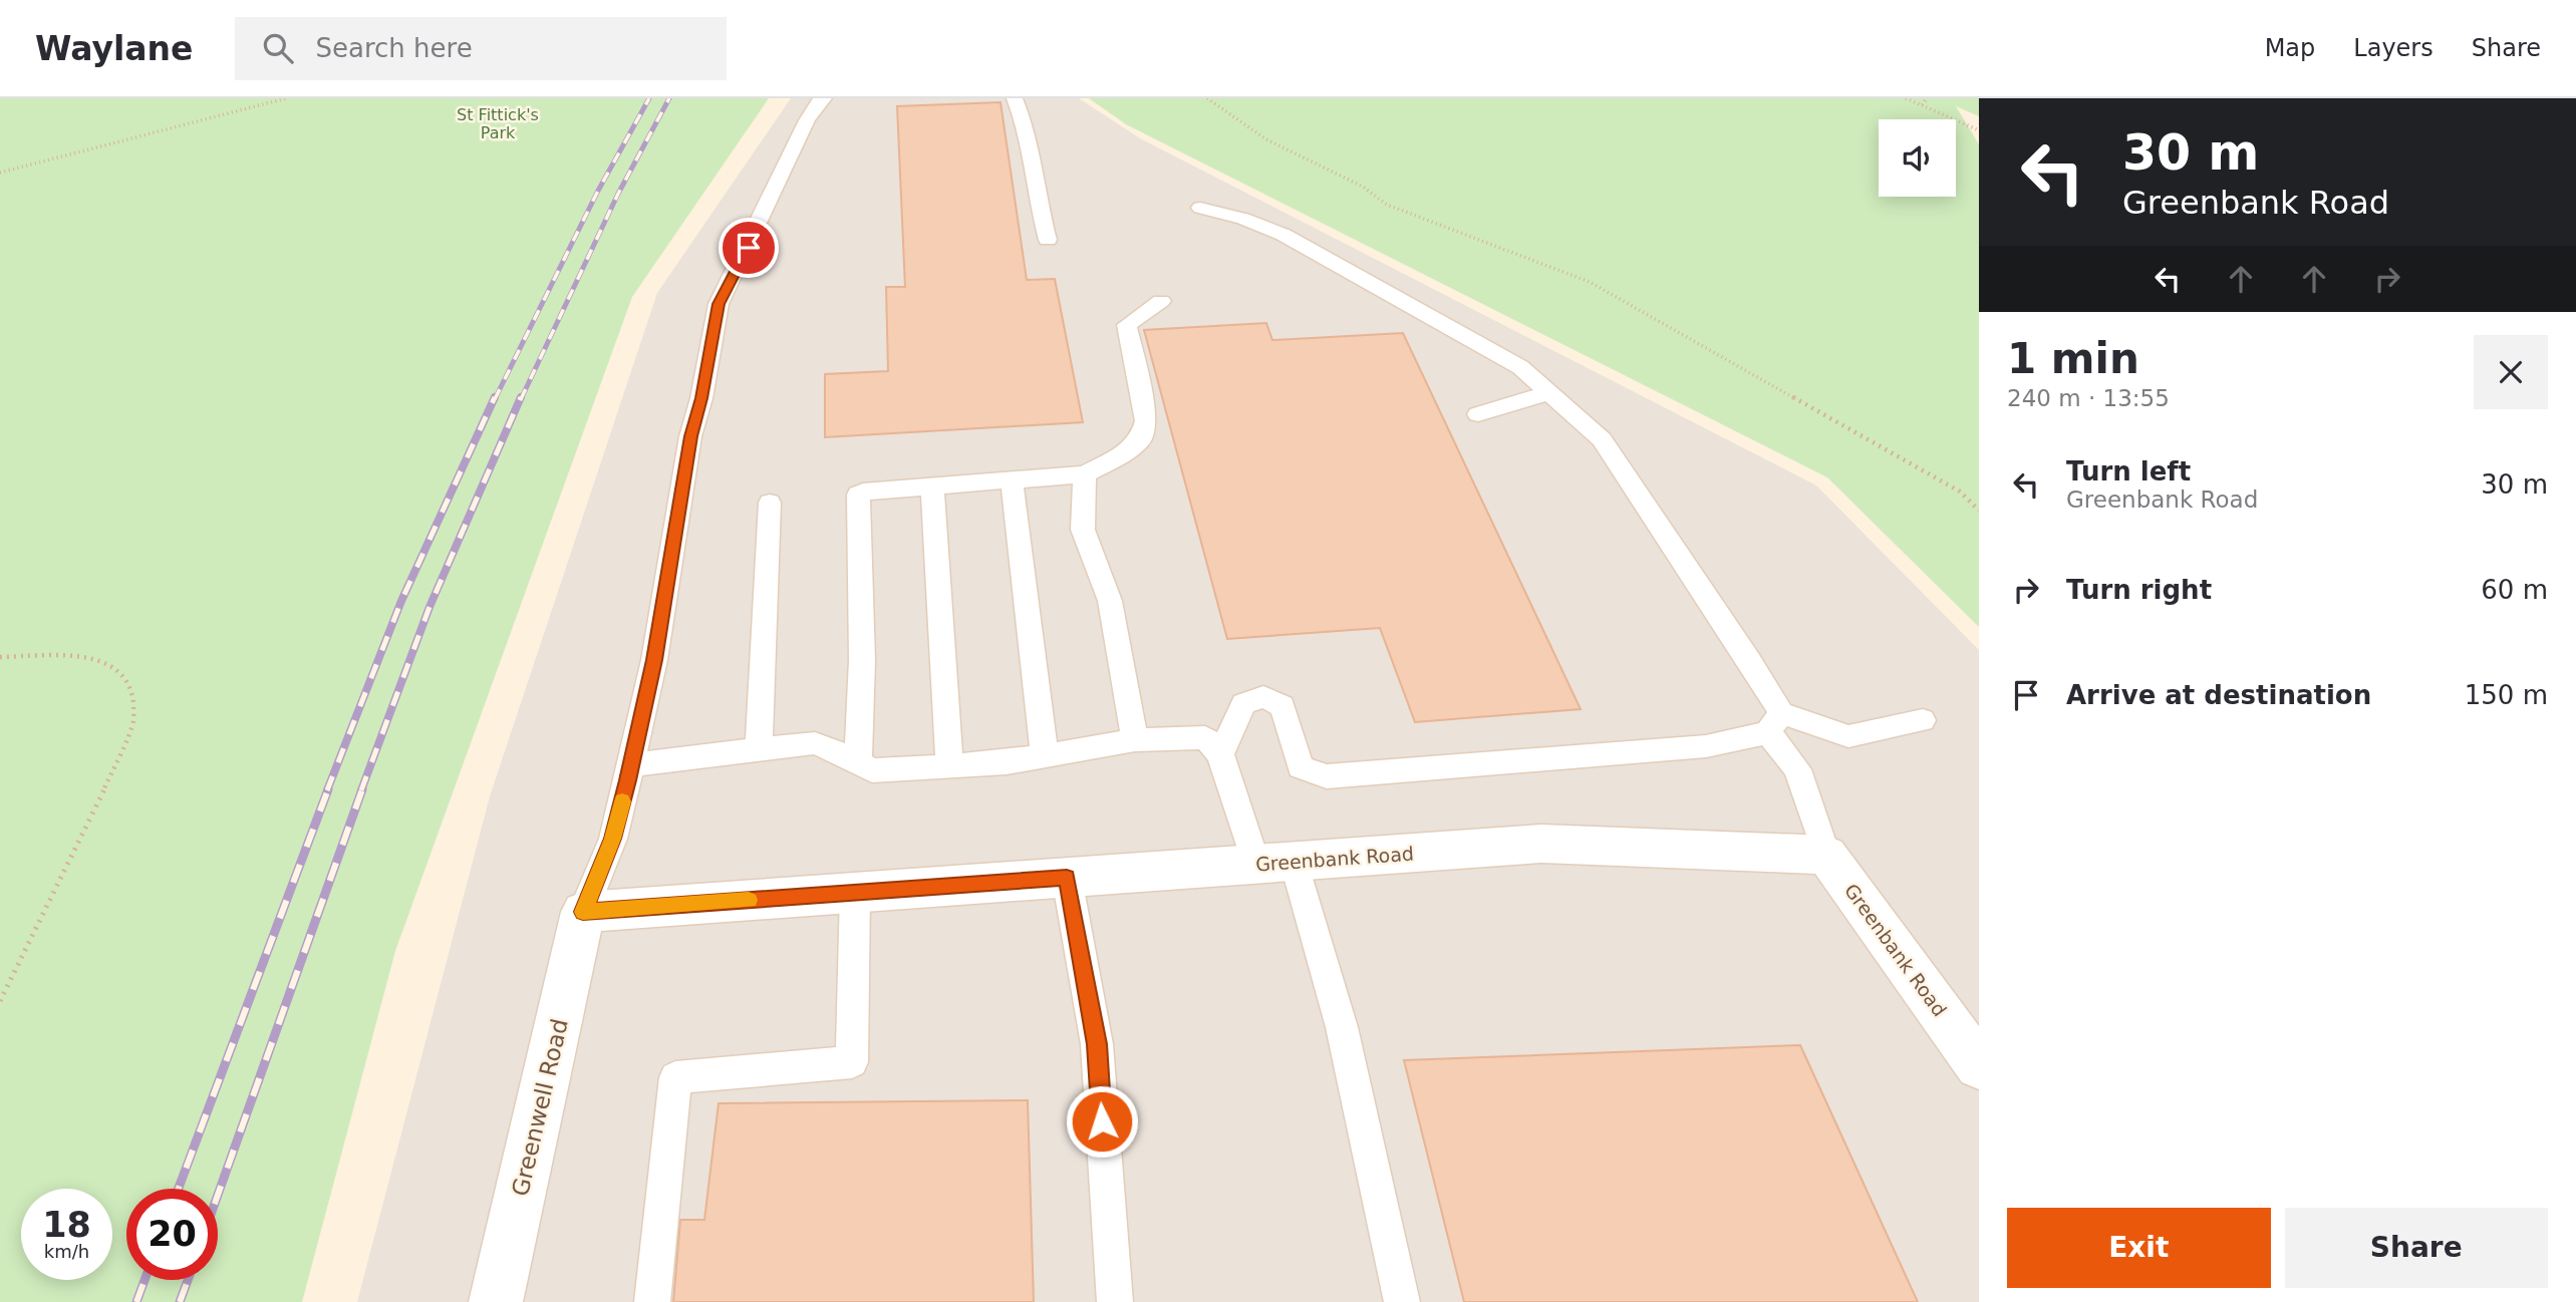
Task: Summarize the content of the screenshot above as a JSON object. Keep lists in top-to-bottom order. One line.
{"streets":{"street":["Greenbank Road","Greenwell Road"]},"crossings":[["Greenbank Road","Greenwell Road"]],"parks":["St Fittick's Park"],"page":{"header":"Waylane","search":"Search here","nav":["Map","Layers","Share"],"turn":["30 m","Greenbank Road"],"heading":["1 min","240 m · 13:55"],"list":[{"name":"Turn left","note":"Greenbank Road","value":"30 m"},{"name":"Turn right","value":"60 m"},{"name":"Arrive at destination","value":"150 m"}],"speed":"18 km/h","limit":"20","buttons":["Exit","Share"]}}
